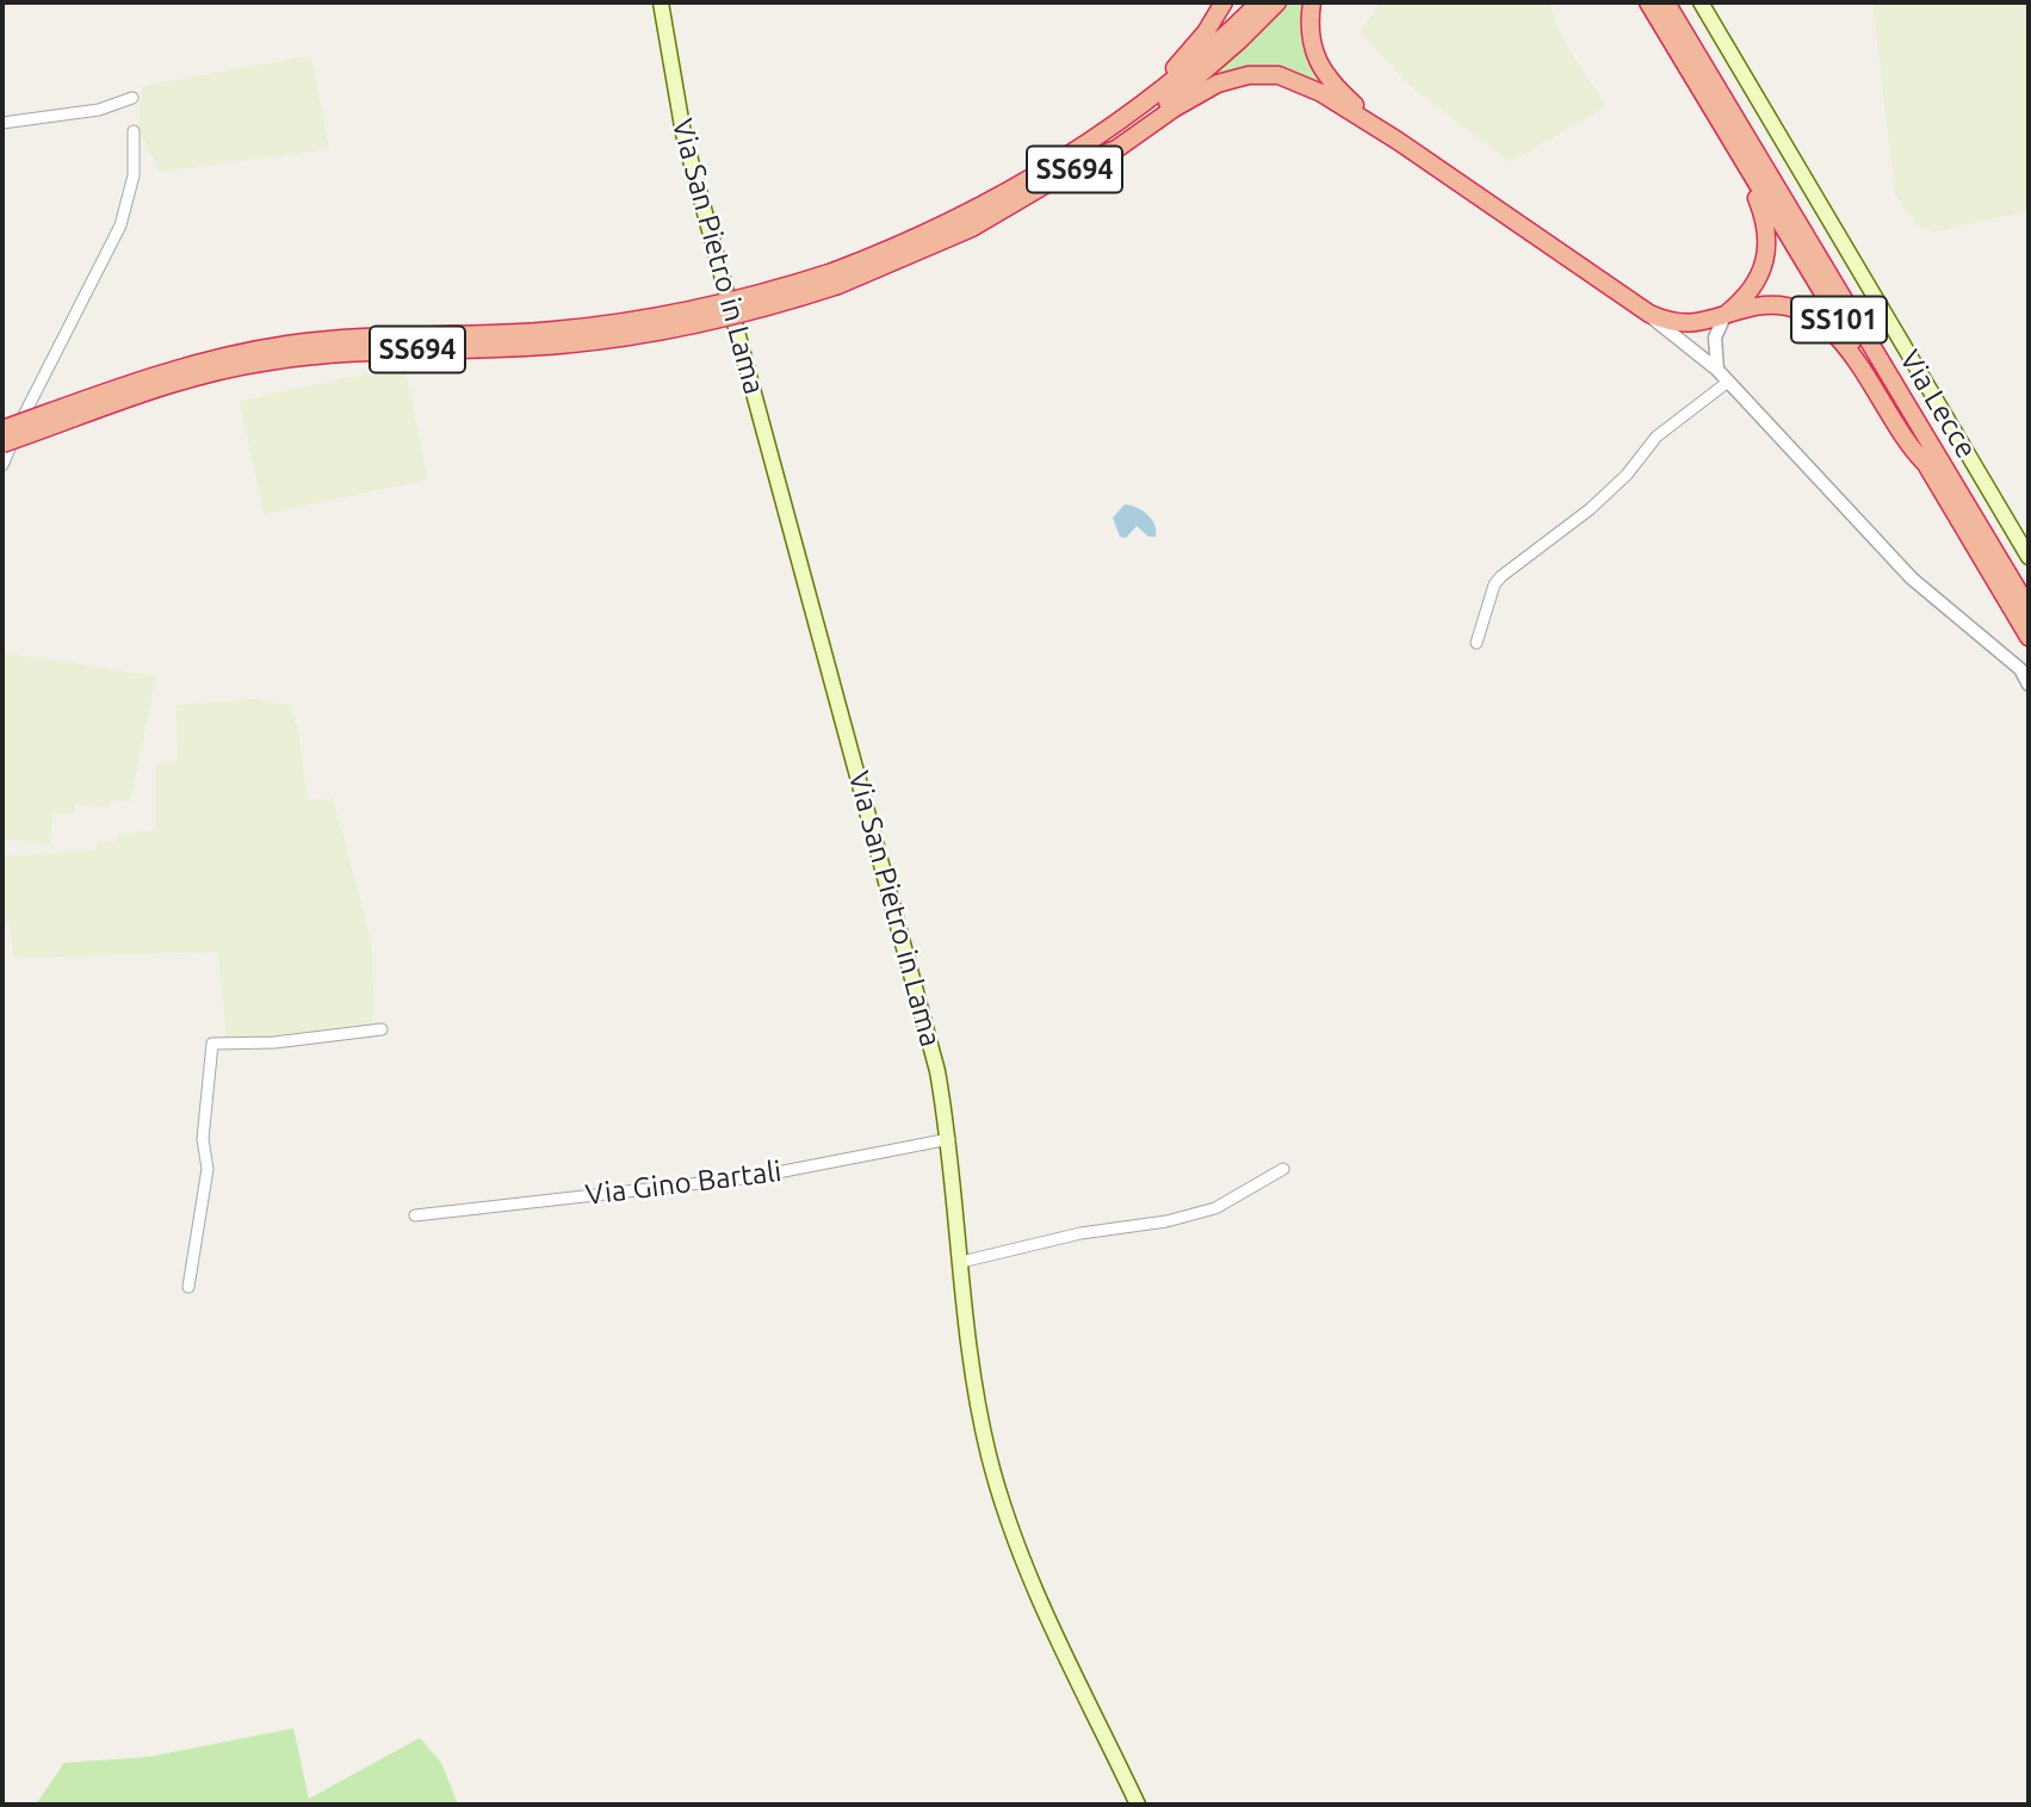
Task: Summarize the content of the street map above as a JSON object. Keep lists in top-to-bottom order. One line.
{"streets":{"highway":["SS694","SS101"],"main road":["Via San Pietro in Lama","Via Lecce"],"street":["Via Gino Bartali"]},"crossings":[["Via San Pietro in Lama","Via Gino Bartali"]]}
